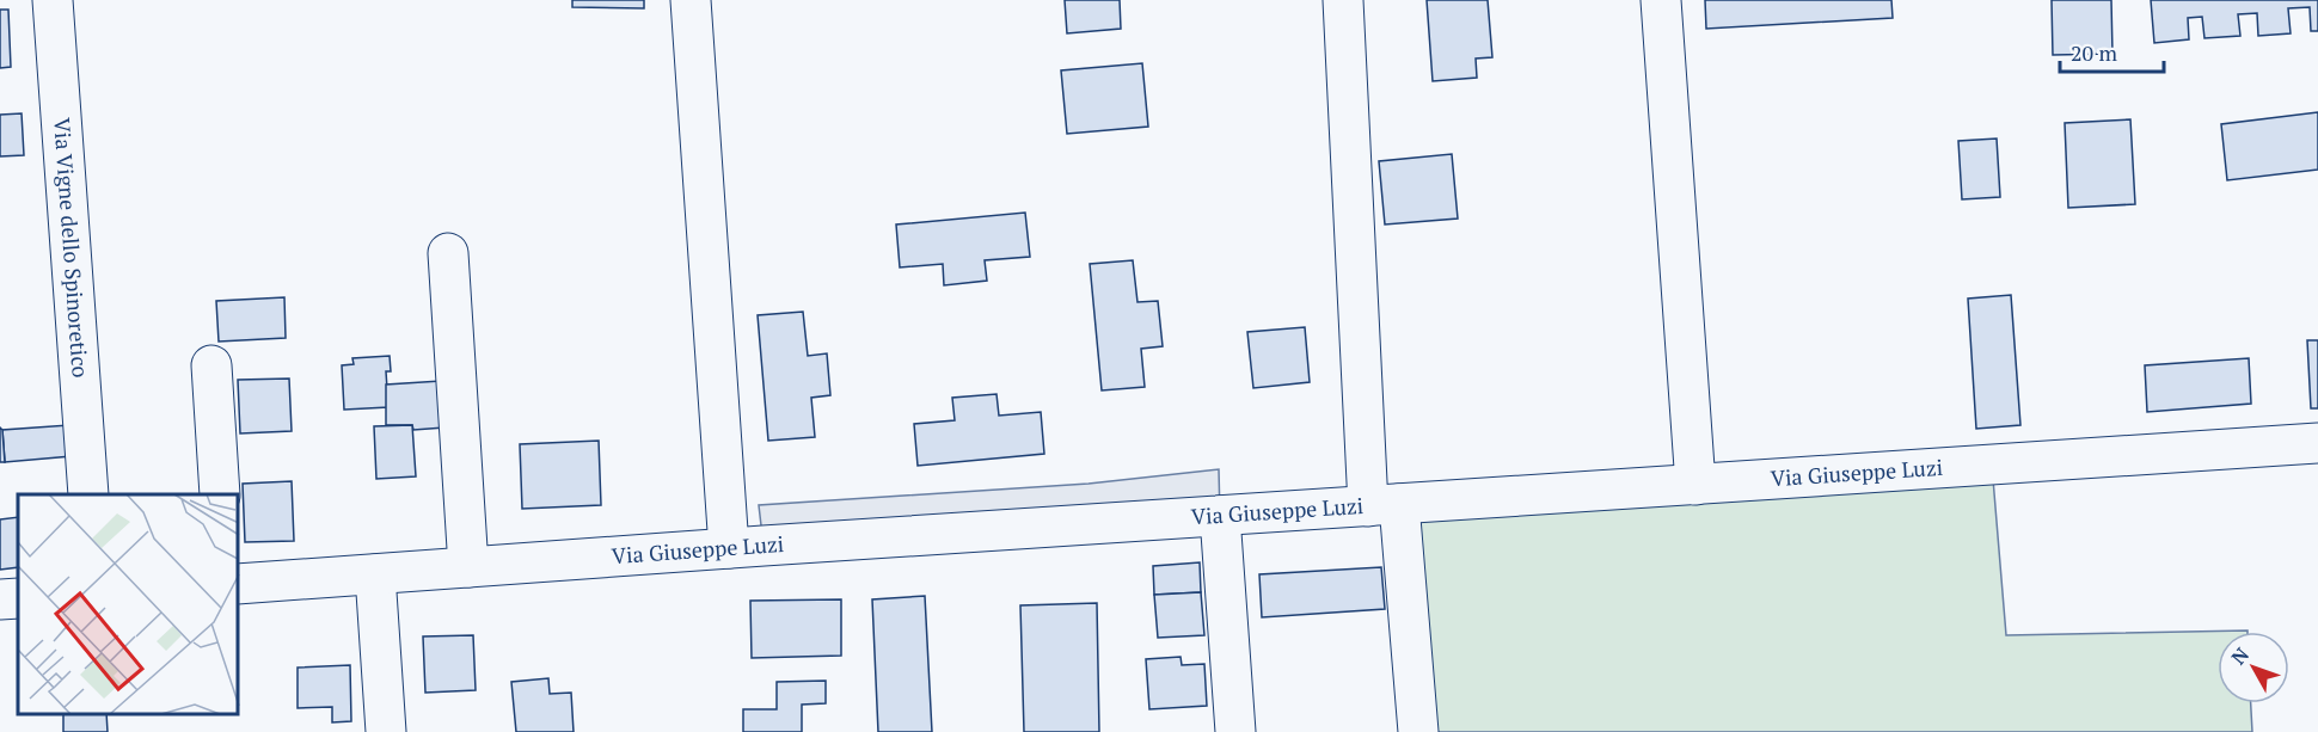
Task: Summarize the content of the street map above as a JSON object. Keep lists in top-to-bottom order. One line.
{"streets":{"street":["Via Vigne dello Spinoretico","Via Giuseppe Luzi"]},"scale_bar":"20 m","north":"top left"}
